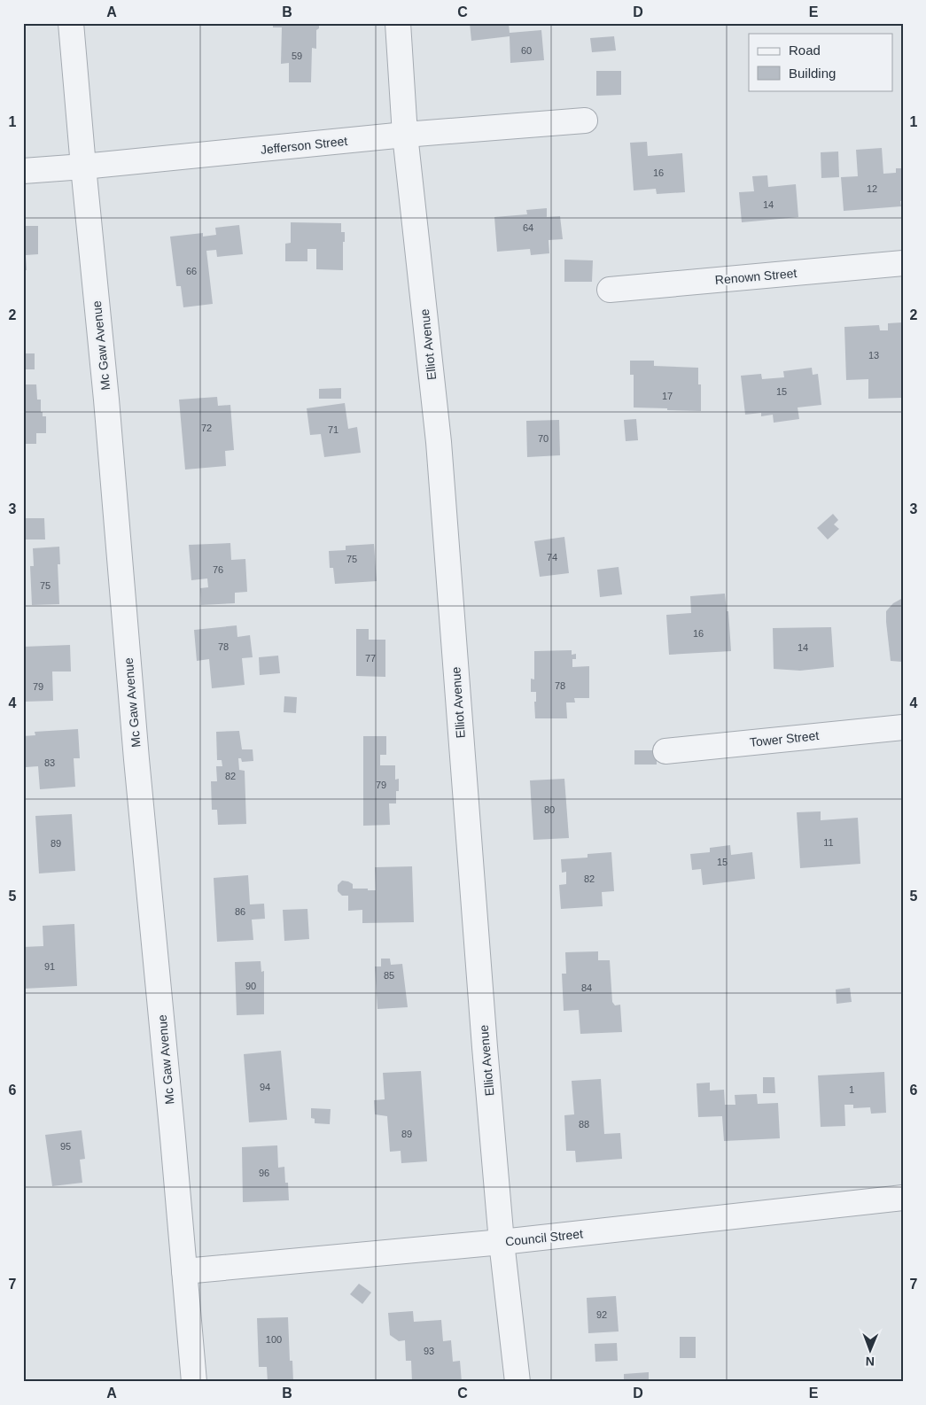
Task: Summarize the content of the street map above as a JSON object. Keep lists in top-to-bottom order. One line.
{"streets":{"street":["Jefferson Street","Renown Street","Elliot Avenue","Mc Gaw Avenue","Tower Street","Council Street"]},"crossings":[["Jefferson Street","Elliot Avenue"],["Jefferson Street","Mc Gaw Avenue"],["Elliot Avenue","Council Street"],["Mc Gaw Avenue","Council Street"]],"house_numbers":["60","59","16","12","14","64","66","13","15","17","72","71","70","74","75","76","75","16","78","14","77","78","79","83","82","79","80","11","89","15","82","86","91","85","90","84","94","1","88","89","95","96","92","100","93"],"legend":["Road","Building"],"north":"bottom","grid":{"columns":["A","B","C","D","E"],"rows":["1","2","3","4","5","6","7"]}}
